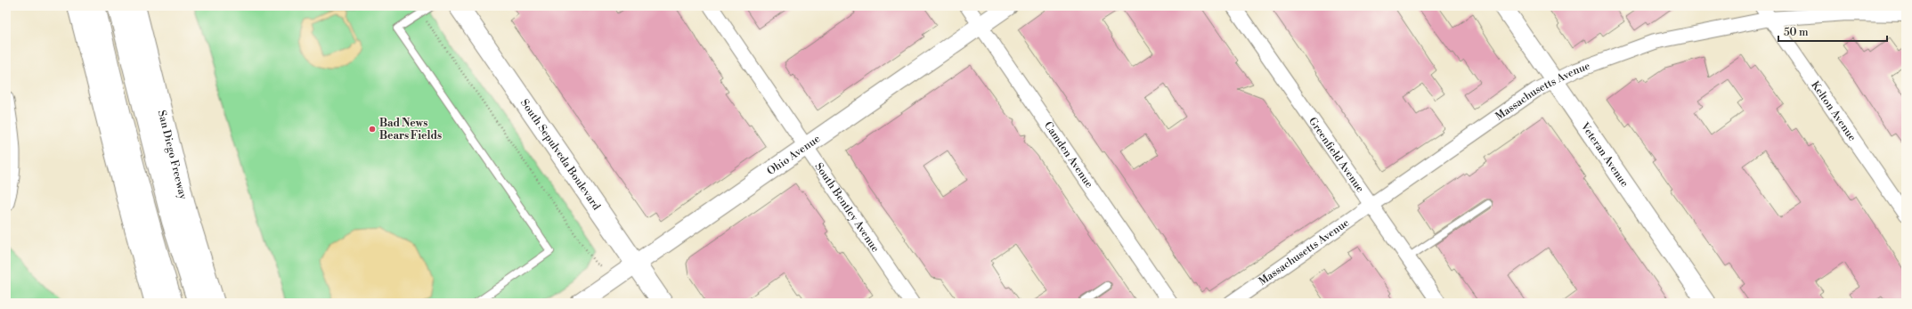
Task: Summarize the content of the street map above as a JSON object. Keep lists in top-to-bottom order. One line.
{"streets":{"main road":["South Sepulveda Boulevard","San Diego Freeway"],"street":["Massachusetts Avenue","Kelton Avenue","Camden Avenue","Greenfield Avenue","Veteran Avenue","Ohio Avenue","South Bentley Avenue"]},"crossings":[["Massachusetts Avenue","Kelton Avenue"],["Massachusetts Avenue","Greenfield Avenue"],["Massachusetts Avenue","Veteran Avenue"],["South Sepulveda Boulevard","Ohio Avenue"],["Camden Avenue","Ohio Avenue"],["Ohio Avenue","South Bentley Avenue"]],"places":["Bad News Bears Fields"],"scale_bar":"50 m"}
